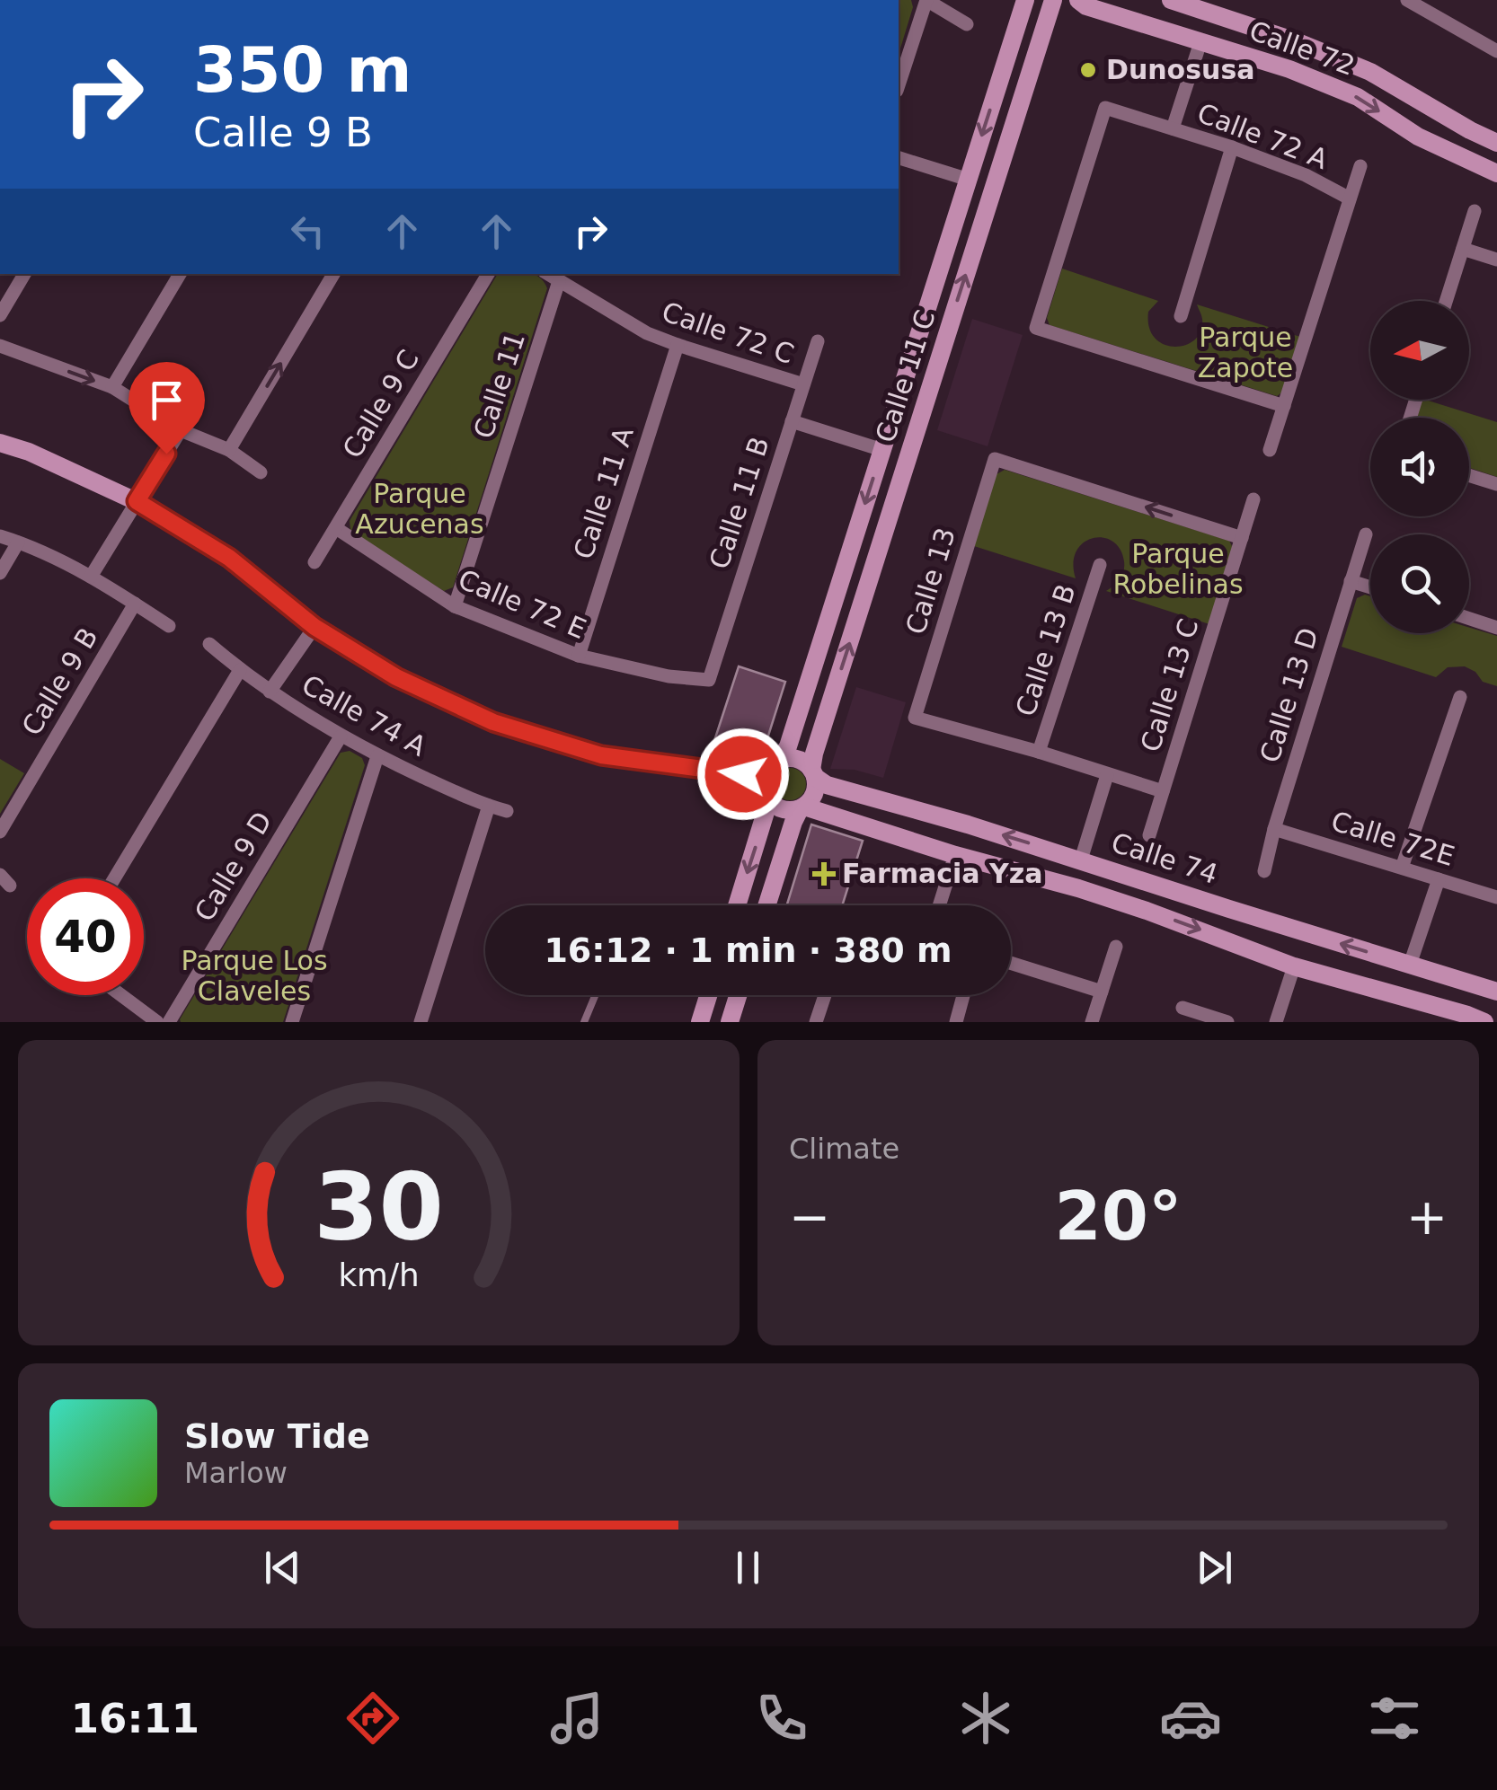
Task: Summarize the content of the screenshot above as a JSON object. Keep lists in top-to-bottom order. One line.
{"streets":{"main road":["Calle 72","Calle 11 C","Calle 74"],"street":["Calle 72 A","Calle 72 C","Calle 11","Calle 9 C","Calle 11 A","Calle 11 B","Calle 13","Calle 72 E","Calle 13 B","Calle 9 B","Calle 13 C","Calle 13 D","Calle 74 A","Calle 72E","Calle 9 D"]},"crossings":[["Calle 72 C","Calle 11"],["Calle 72 C","Calle 11 A"],["Calle 72 C","Calle 11 B"],["Calle 11 C","Calle 74"],["Calle 11","Calle 72 E"],["Calle 9 C","Calle 72 E"],["Calle 11 A","Calle 72 E"],["Calle 11 B","Calle 72 E"],["Calle 13","Calle 13 B"],["Calle 13","Calle 13 C"],["Calle 13 D","Calle 72E"],["Calle 74 A","Calle 9 D"]],"parks":["Parque Zapote","Parque Azucenas","Parque Robelinas","Parque Los Claveles"],"places":{"other":["Dunosusa"],"health":["Farmacia Yza"]},"north":"left","page":{"turn":["350 m","Calle 9 B"],"limit":"40","trip":"16:12 · 1 min · 380 m","tile":"Climate","heat":["−","20°","+"],"song":["Slow Tide","Marlow"],"tabs":"16:11","gauge":["30","km/h"]}}
